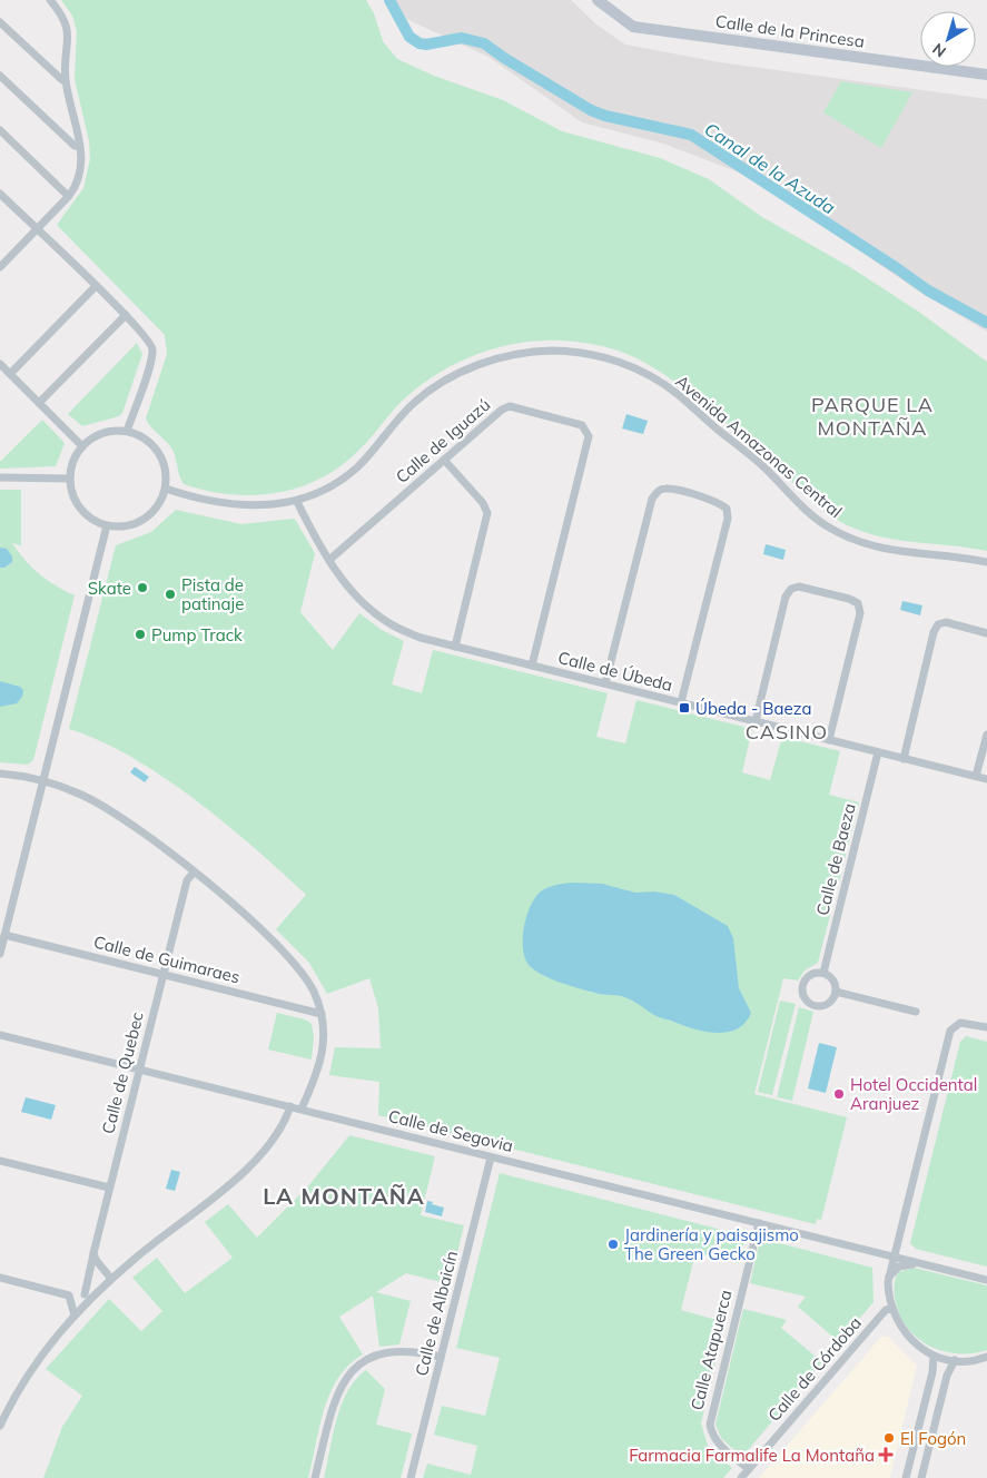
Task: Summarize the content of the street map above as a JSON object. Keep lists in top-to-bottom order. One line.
{"streets":{"street":["Calle de la Princesa","Calle de Iguazú","Avenida Amazonas Central","Calle de Úbeda","Calle de Baeza","Calle de Guimaraes","Calle de Quebec","Calle de Segovia","Calle de Albaicín","Calle Atapuerca","Calle de Córdoba"]},"crossings":[["Calle de Iguazú","Calle de Úbeda"],["Avenida Amazonas Central","Calle de Úbeda"],["Calle de Úbeda","Calle de Baeza"],["Calle de Guimaraes","Calle de Quebec"],["Calle de Quebec","Calle de Segovia"],["Calle de Segovia","Calle de Albaicín"],["Calle de Segovia","Calle Atapuerca"],["Calle Atapuerca","Calle de Córdoba"]],"districts":["PARQUE LA MONTAÑA","CASINO","LA MONTAÑA"],"water":["Canal de la Azuda"],"places":{"other":["Skate","Pista de patinaje","Pump Track","Hotel Occidental Aranjuez","Jardinería y paisajismo The Green Gecko","El Fogón"],"transit":["Úbeda - Baeza"],"health":["Farmacia Farmalife La Montaña"]},"north":"bottom left"}
